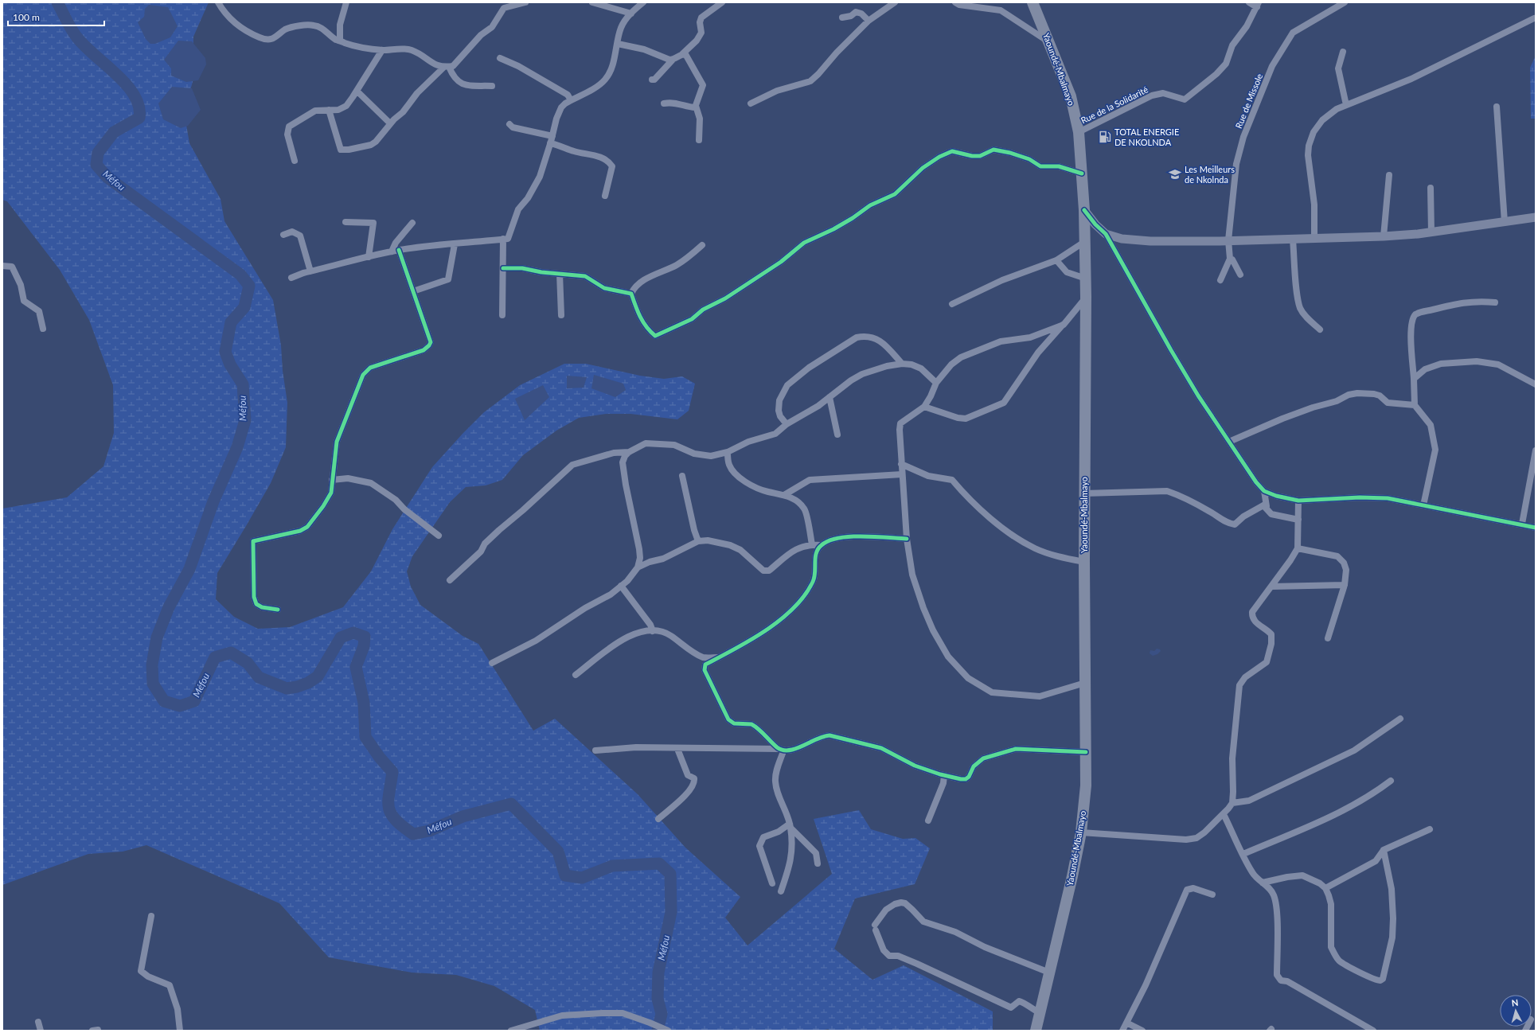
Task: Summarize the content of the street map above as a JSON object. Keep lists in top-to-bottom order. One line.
{"streets":{"highway":["Yaoundé-Mbalmayo"],"street":["Rue de Missole","Rue de la Solidarité"]},"crossings":[["Yaoundé-Mbalmayo","Rue de la Solidarité"]],"water":["Méfou"],"places":{"fuel station":["TOTAL ENERGIE DE NKOLNDA"],"school or university":["Les Meilleurs de Nkolnda"]},"scale_bar":"100 m","north":"top"}
